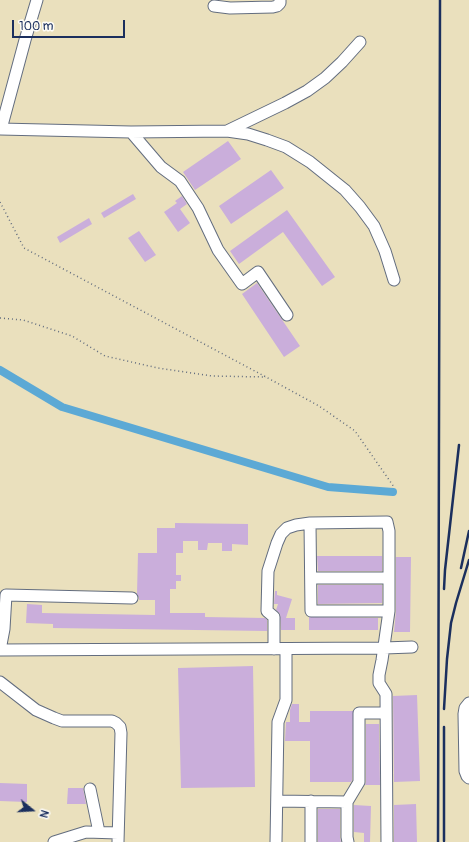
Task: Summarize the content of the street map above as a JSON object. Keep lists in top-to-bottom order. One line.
{"scale_bar":"100 m","north":"right"}
